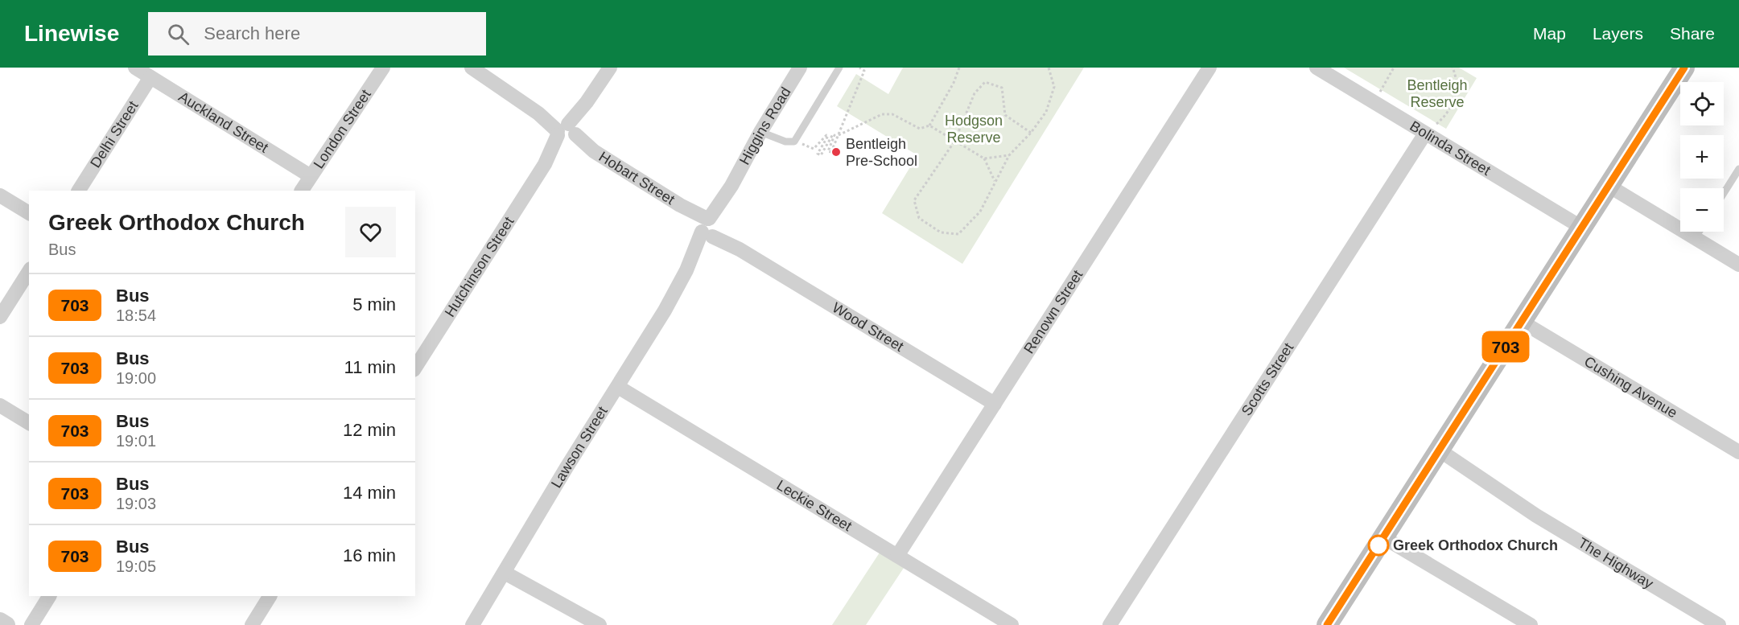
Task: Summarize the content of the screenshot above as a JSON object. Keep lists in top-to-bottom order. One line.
{"streets":{"street":["Auckland Street","Higgins Road","London Street","Delhi Street","Bolinda Street","Hobart Street","Hutchinson Street","Renown Street","Wood Street","Scotts Street","Cushing Avenue","Lawson Street","Leckie Street","The Highway"]},"crossings":[["Auckland Street","London Street"],["Auckland Street","Delhi Street"],["Higgins Road","Hobart Street"],["Higgins Road","Wood Street"],["Higgins Road","Lawson Street"],["Bolinda Street","Scotts Street"],["Hobart Street","Hutchinson Street"],["Hobart Street","Wood Street"],["Hobart Street","Lawson Street"],["Renown Street","Wood Street"],["Renown Street","Leckie Street"],["Wood Street","Lawson Street"],["Lawson Street","Leckie Street"]],"parks":["Bentleigh Reserve","Hodgson Reserve"],"places":["Bentleigh Pre-School","Greek Orthodox Church"],"lines":["bus line 703"],"page":{"header":"Linewise","search":"Search here","nav":["Map","Layers","Share"],"on_map":"703","map_buttons":["+","−"],"heading":["Greek Orthodox Church","Bus"],"list":[{"mark":"703","name":"Bus","note":"18:54","value":"5 min"},{"mark":"703","name":"Bus","note":"19:00","value":"11 min"},{"mark":"703","name":"Bus","note":"19:01","value":"12 min"},{"mark":"703","name":"Bus","note":"19:03","value":"14 min"},{"mark":"703","name":"Bus","note":"19:05","value":"16 min"}]}}
